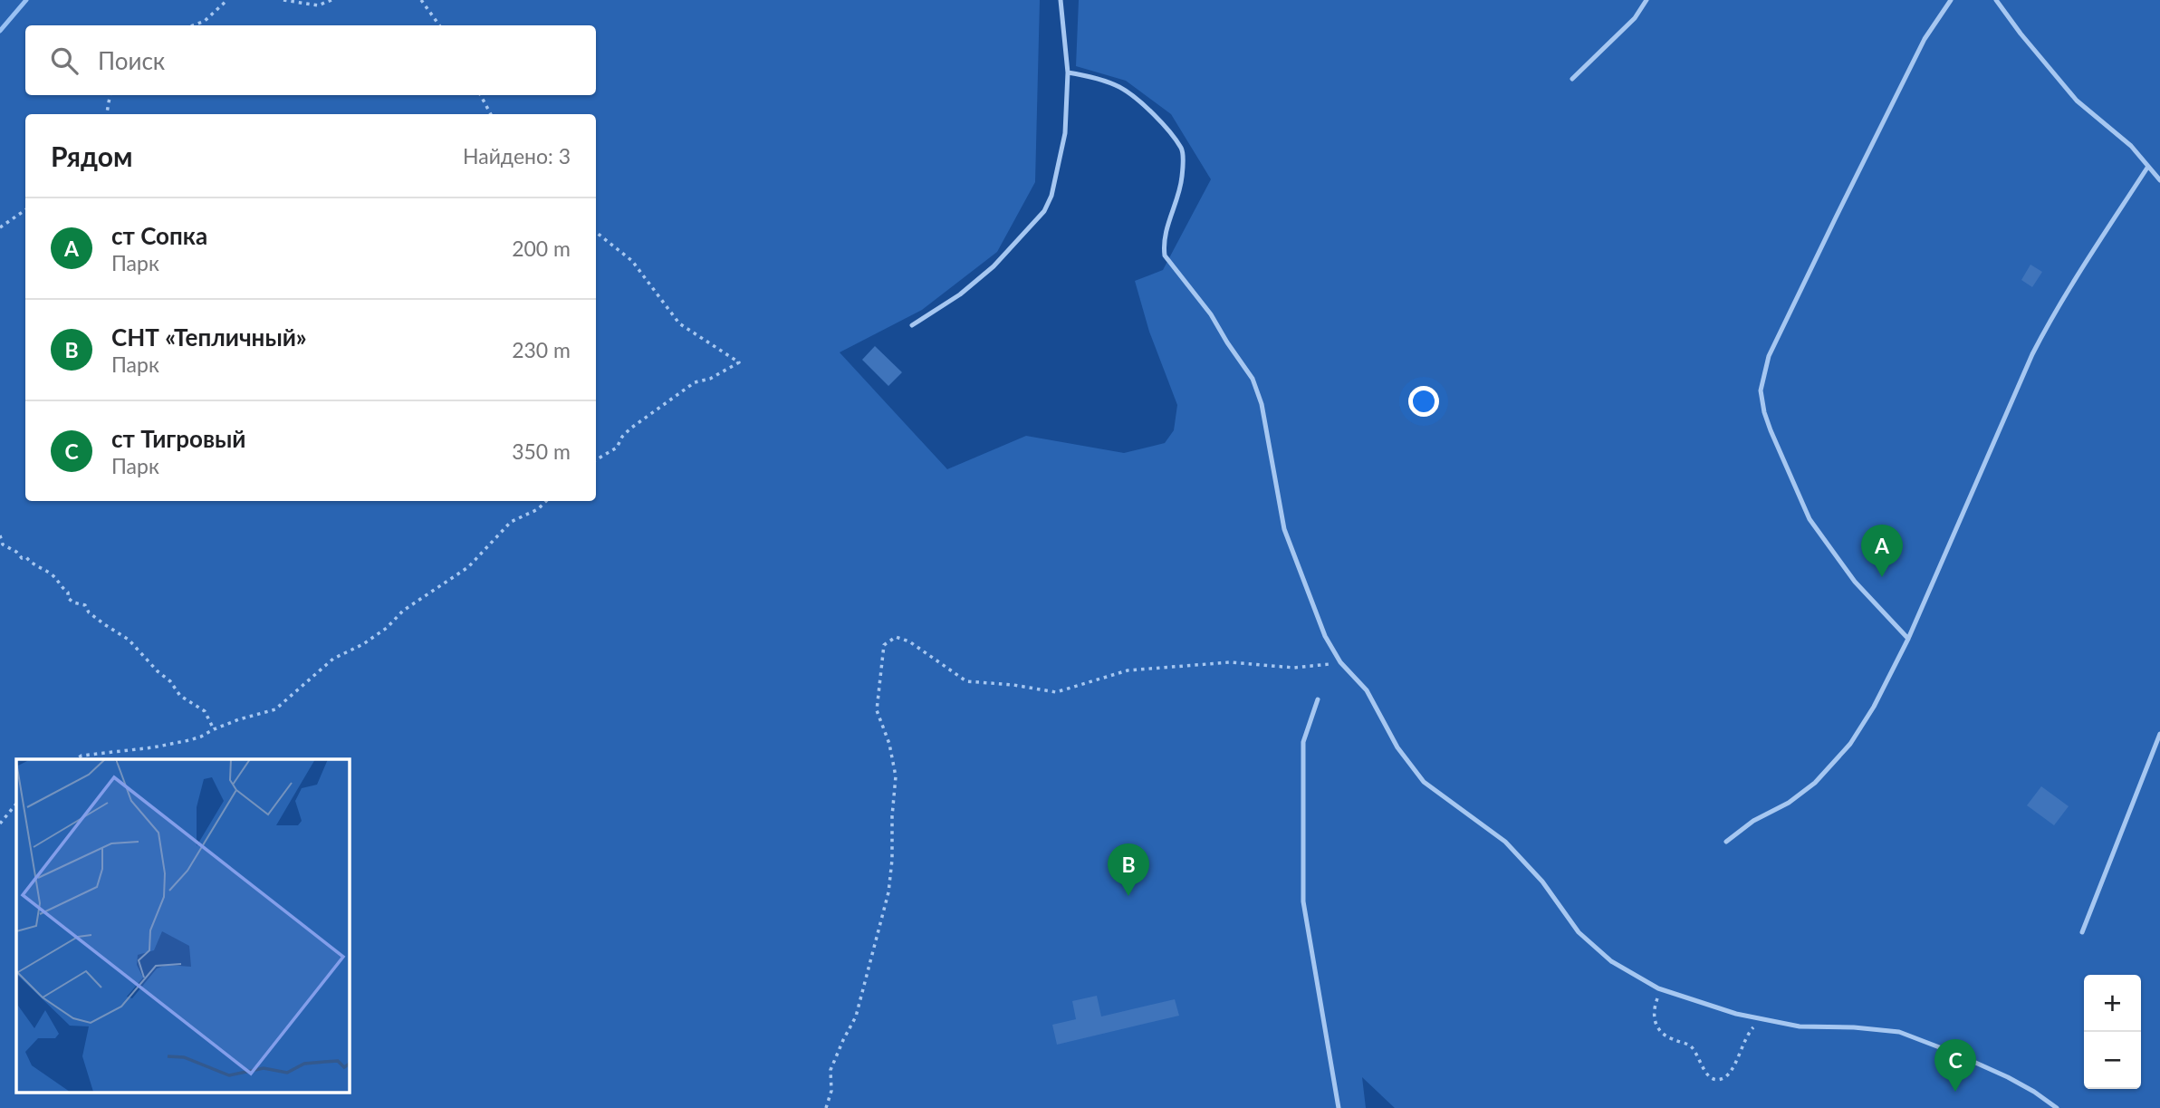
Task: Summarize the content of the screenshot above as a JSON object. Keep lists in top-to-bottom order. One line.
{"page":{"search":"Поиск","heading":["Рядом","Найдено: 3"],"list":[{"mark":"A","name":"ст Сопка","note":"Парк","value":"200 m"},{"mark":"B","name":"СНТ «Тепличный»","note":"Парк","value":"230 m"},{"mark":"C","name":"ст Тигровый","note":"Парк","value":"350 m"}],"pins":["A","B","C"],"map_buttons":["+","−"]}}
